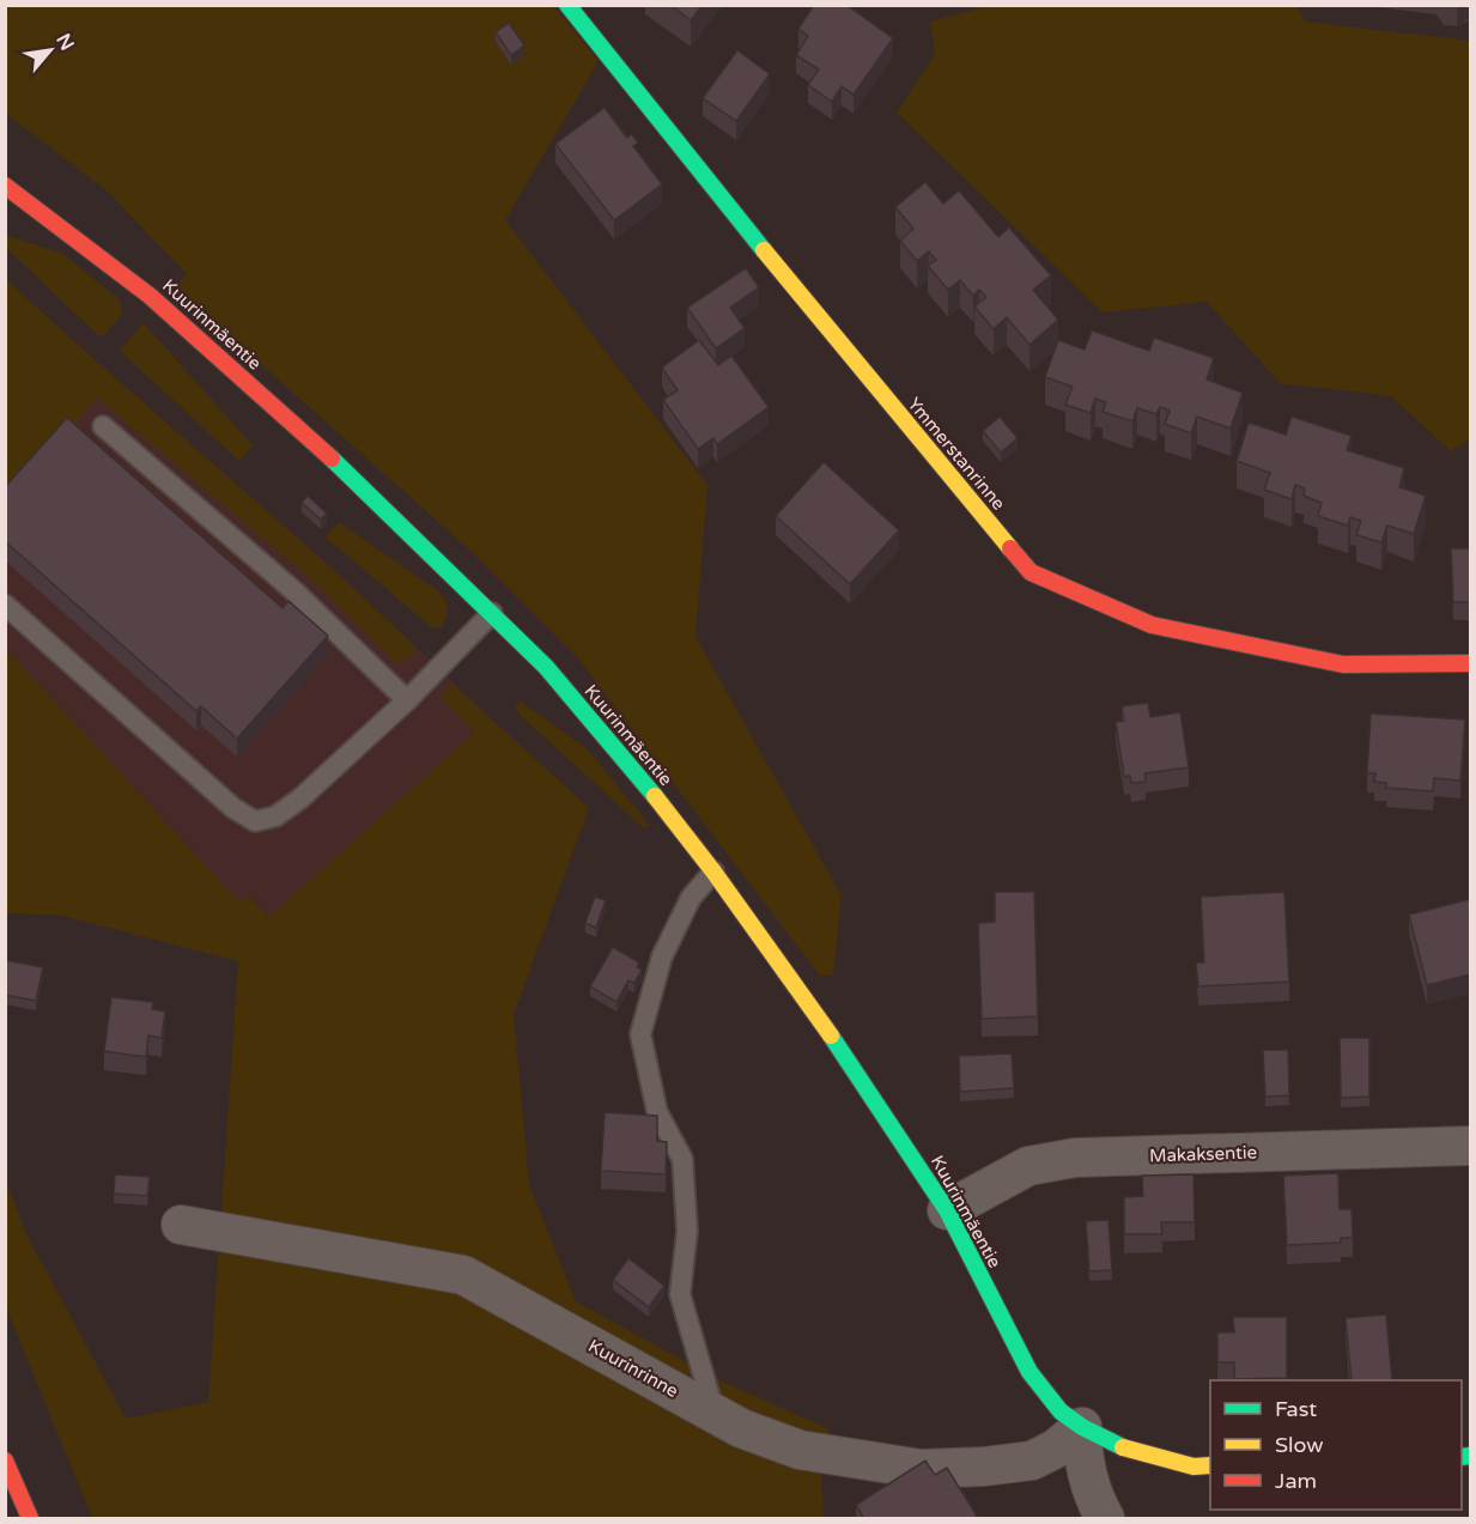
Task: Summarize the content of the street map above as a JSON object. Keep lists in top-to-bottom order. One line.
{"streets":{"main road":["Kuurinmäentie","Ymmerstanrinne"],"street":["Makaksentie","Kuurinrinne"]},"crossings":[["Kuurinmäentie","Makaksentie"],["Kuurinmäentie","Kuurinrinne"]],"legend":["Fast","Slow","Jam"],"north":"top right"}
